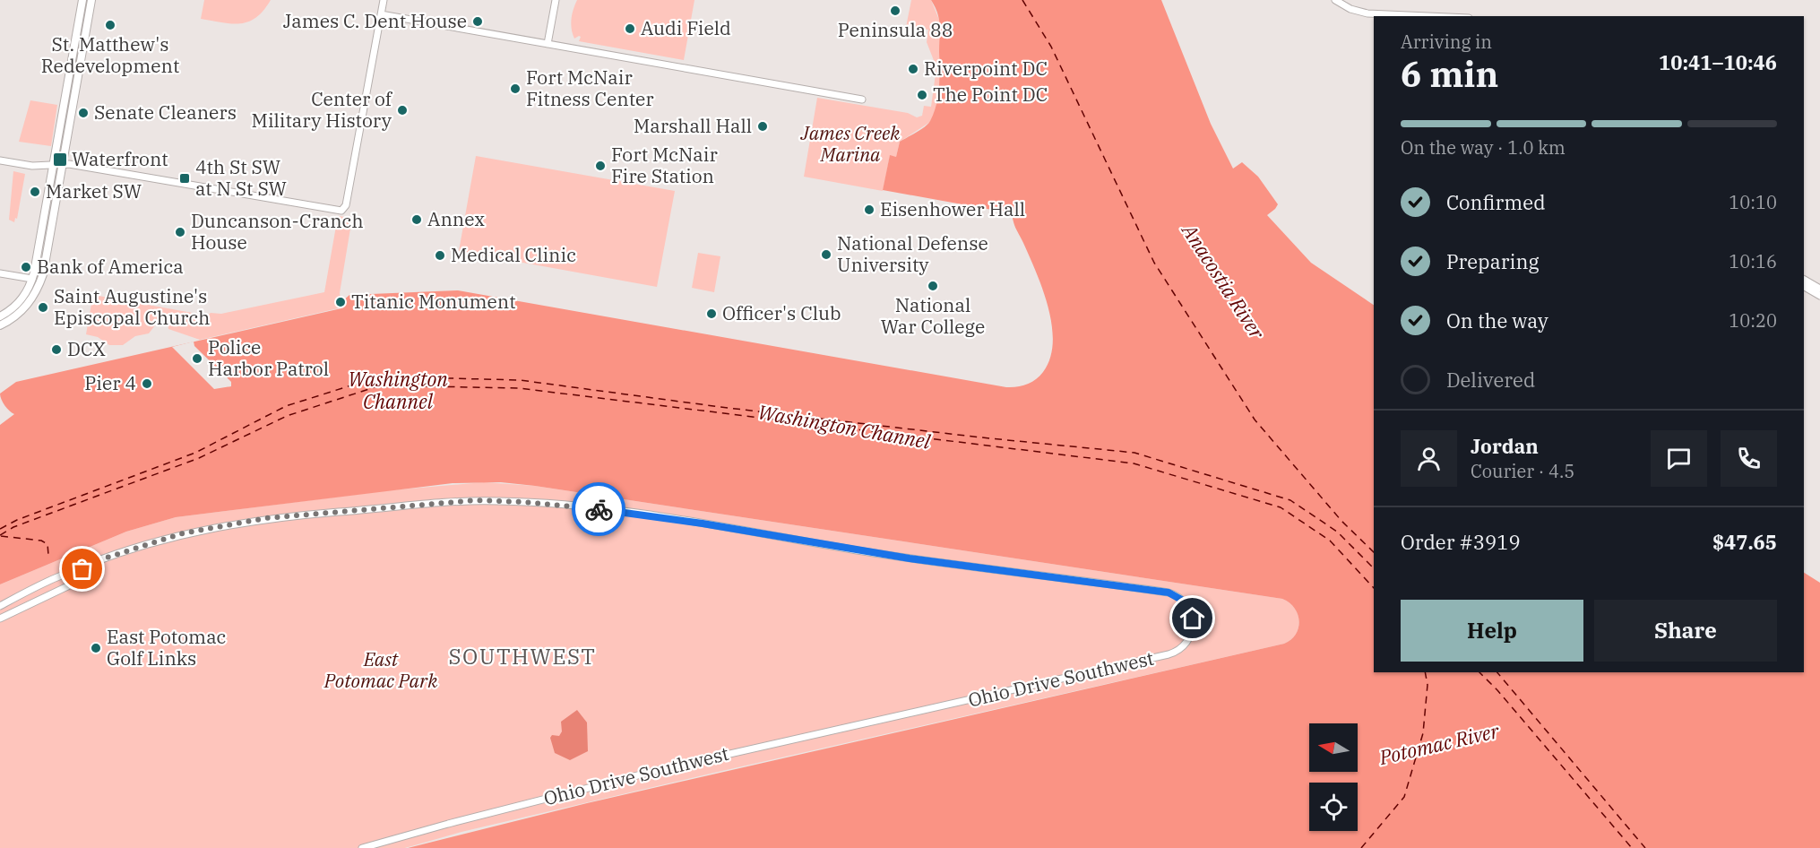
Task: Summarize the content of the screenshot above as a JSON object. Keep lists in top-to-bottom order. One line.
{"streets":{"street":["Ohio Drive Southwest"]},"districts":["SOUTHWEST"],"water":["Anacostia River","Washington Channel","Potomac River"],"parks":["James Creek Marina","East Potomac Park"],"places":{"other":["Peninsula 88","James C. Dent House","St. Matthew's Redevelopment","Audi Field","Riverpoint DC","Fort McNair Fitness Center","The Point DC","Center of Military History","Senate Cleaners","Marshall Hall","Fort McNair Fire Station","Market SW","Eisenhower Hall","Annex","Duncanson-Cranch House","National Defense University","Medical Clinic","Bank of America","National War College","Titanic Monument","Saint Augustine's Episcopal Church","Officer's Club","DCX","Police Harbor Patrol","Pier 4","East Potomac Golf Links"],"transit":["Waterfront","4th St SW at N St SW"]},"north":"left","page":{"heading":["6 min","Arriving in","10:41–10:46"],"panel":["Jordan","Courier · 4.5","Order #3919","$47.65"],"bar":"On the way · 1.0 km","list":[["Confirmed","10:10"],["Preparing","10:16"],["On the way","10:20"],"Delivered"],"buttons":["Help","Share"]}}
